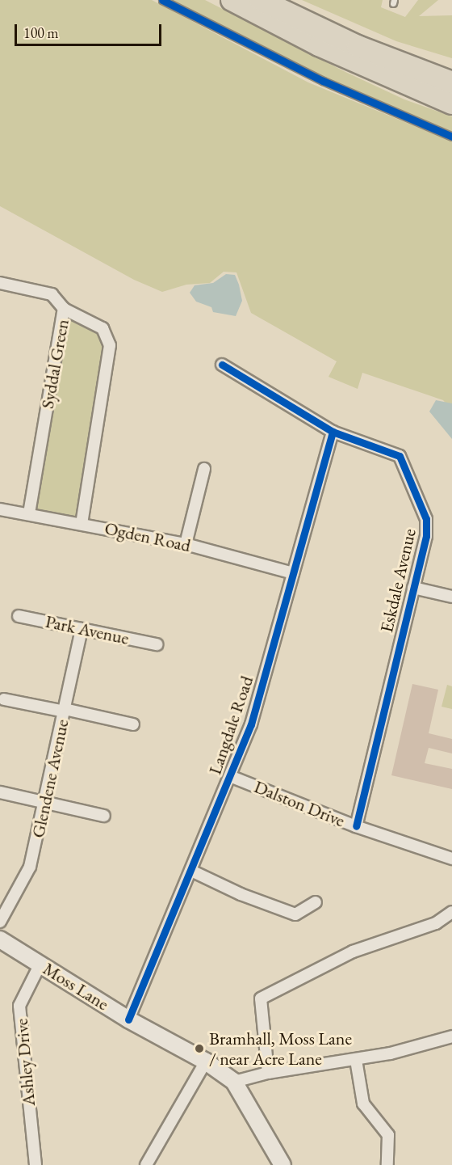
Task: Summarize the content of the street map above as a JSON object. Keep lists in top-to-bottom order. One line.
{"streets":{"main road":["Moss Lane"],"street":["Syddal Green","Ogden Road","Eskdale Avenue","Park Avenue","Langdale Road","Glendene Avenue","Dalston Drive","Ashley Drive"]},"crossings":[["Syddal Green","Ogden Road"],["Ogden Road","Langdale Road"],["Eskdale Avenue","Langdale Road"],["Eskdale Avenue","Dalston Drive"],["Park Avenue","Glendene Avenue"],["Langdale Road","Dalston Drive"],["Langdale Road","Moss Lane"],["Moss Lane","Ashley Drive"]],"places":["Bramhall, Moss Lane / near Acre Lane"],"scale_bar":"100 m"}
